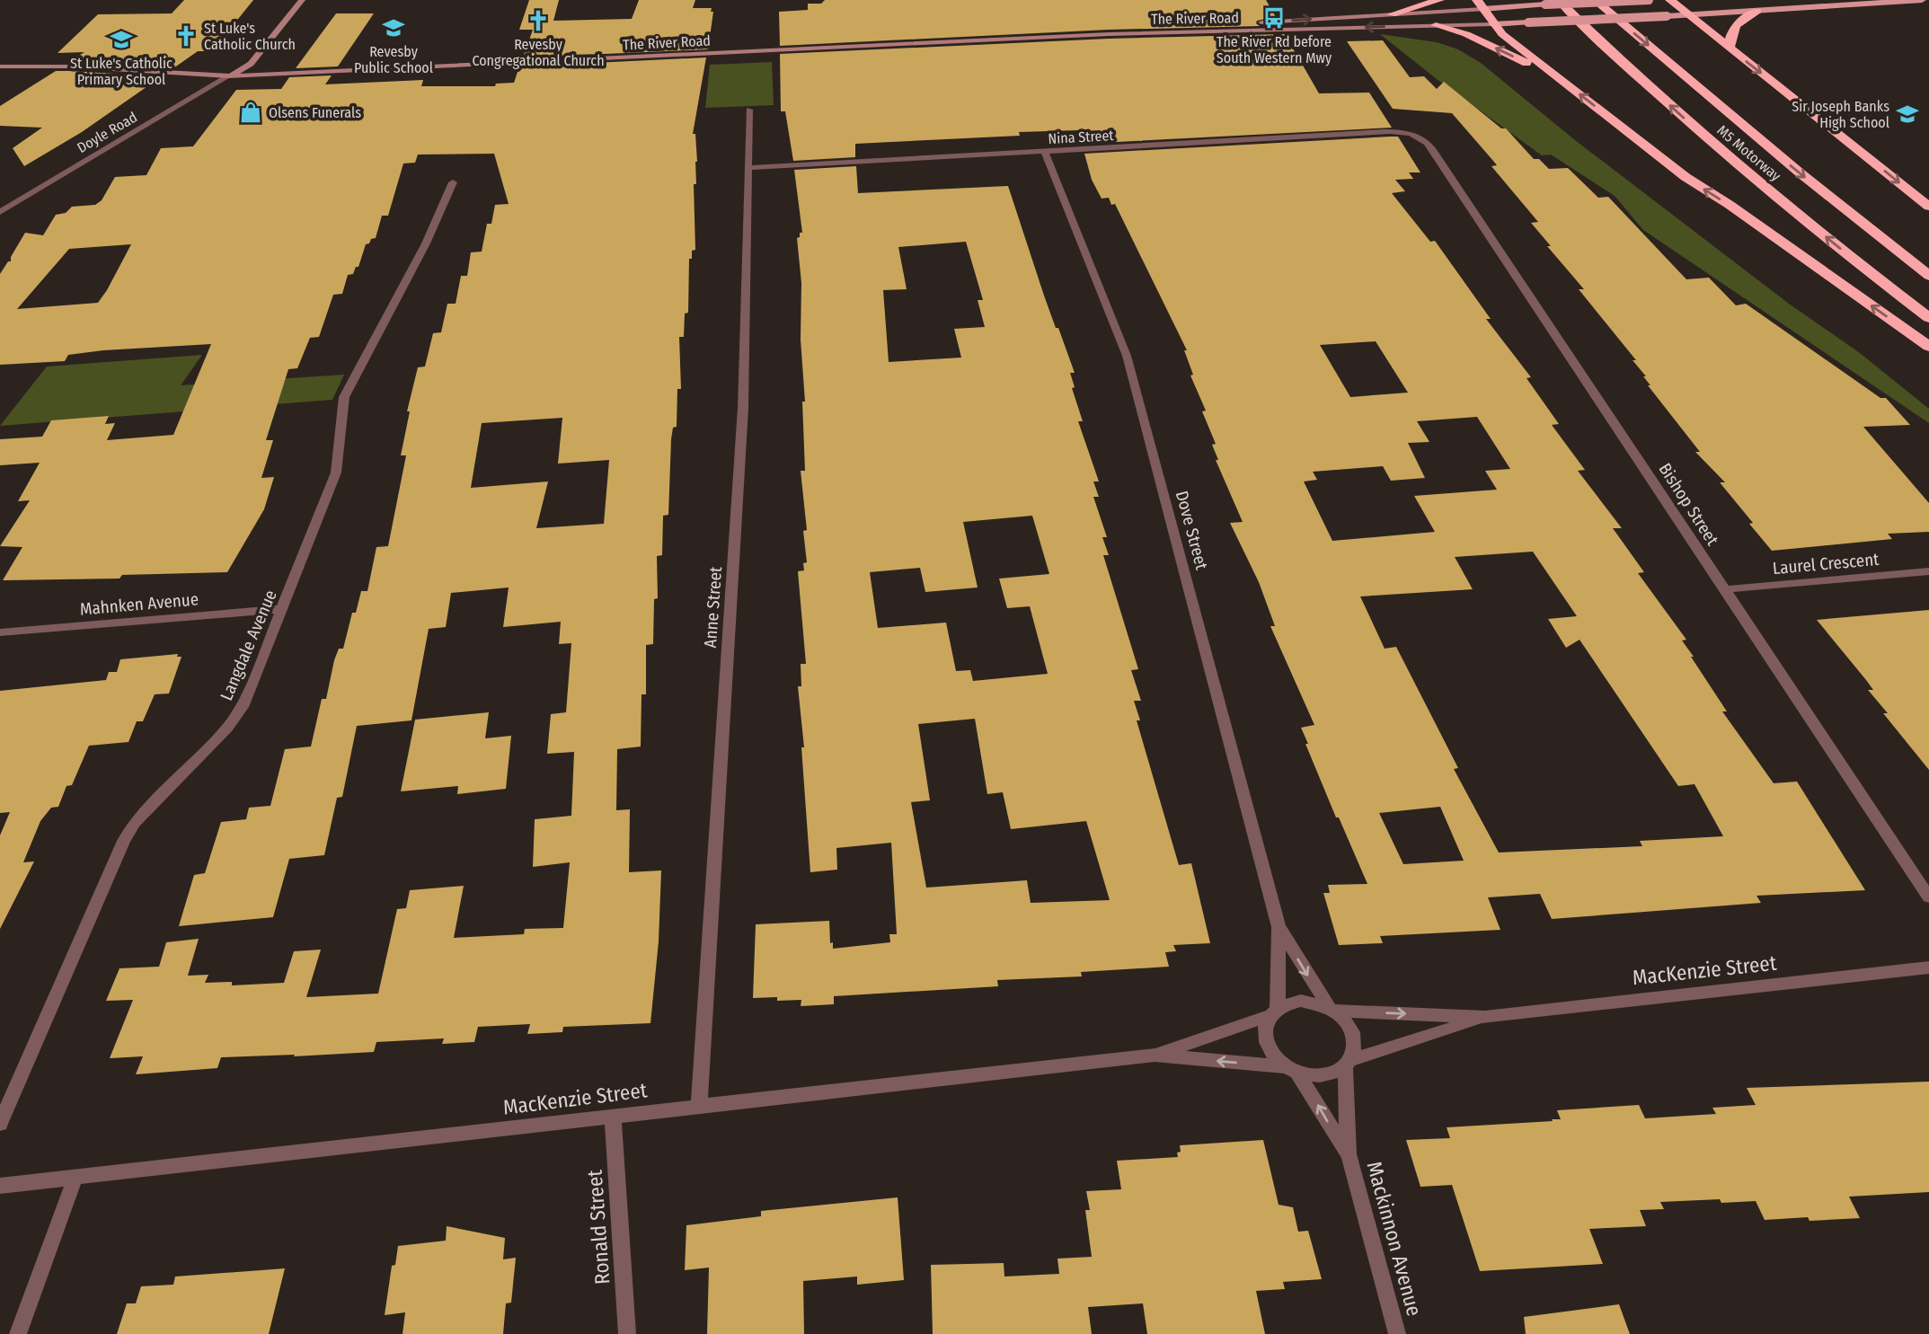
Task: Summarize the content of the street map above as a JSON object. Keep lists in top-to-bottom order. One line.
{"streets":{"highway":["M5 Motorway"],"main road":["The River Road"],"street":["Doyle Road","Nina Street","Bishop Street","Dove Street","Laurel Crescent","Mahnken Avenue","Anne Street","Langdale Avenue","MacKenzie Street","Ronald Street","Mackinnon Avenue"]},"crossings":[["The River Road","Doyle Road"],["Nina Street","Bishop Street"],["Nina Street","Dove Street"],["Nina Street","Anne Street"],["Bishop Street","Laurel Crescent"],["Dove Street","MacKenzie Street"],["Dove Street","Mackinnon Avenue"],["Mahnken Avenue","Langdale Avenue"],["Anne Street","MacKenzie Street"],["MacKenzie Street","Ronald Street"],["MacKenzie Street","Mackinnon Avenue"]],"places":{"bus stop":["The River Rd before South Western Mwy"],"church":["Revesby Congregational Church","St Luke's Catholic Church"],"school or university":["Revesby Public School","St Luke's Catholic Primary School","Sir Joseph Banks High School"],"shop":["Olsens Funerals"]}}
